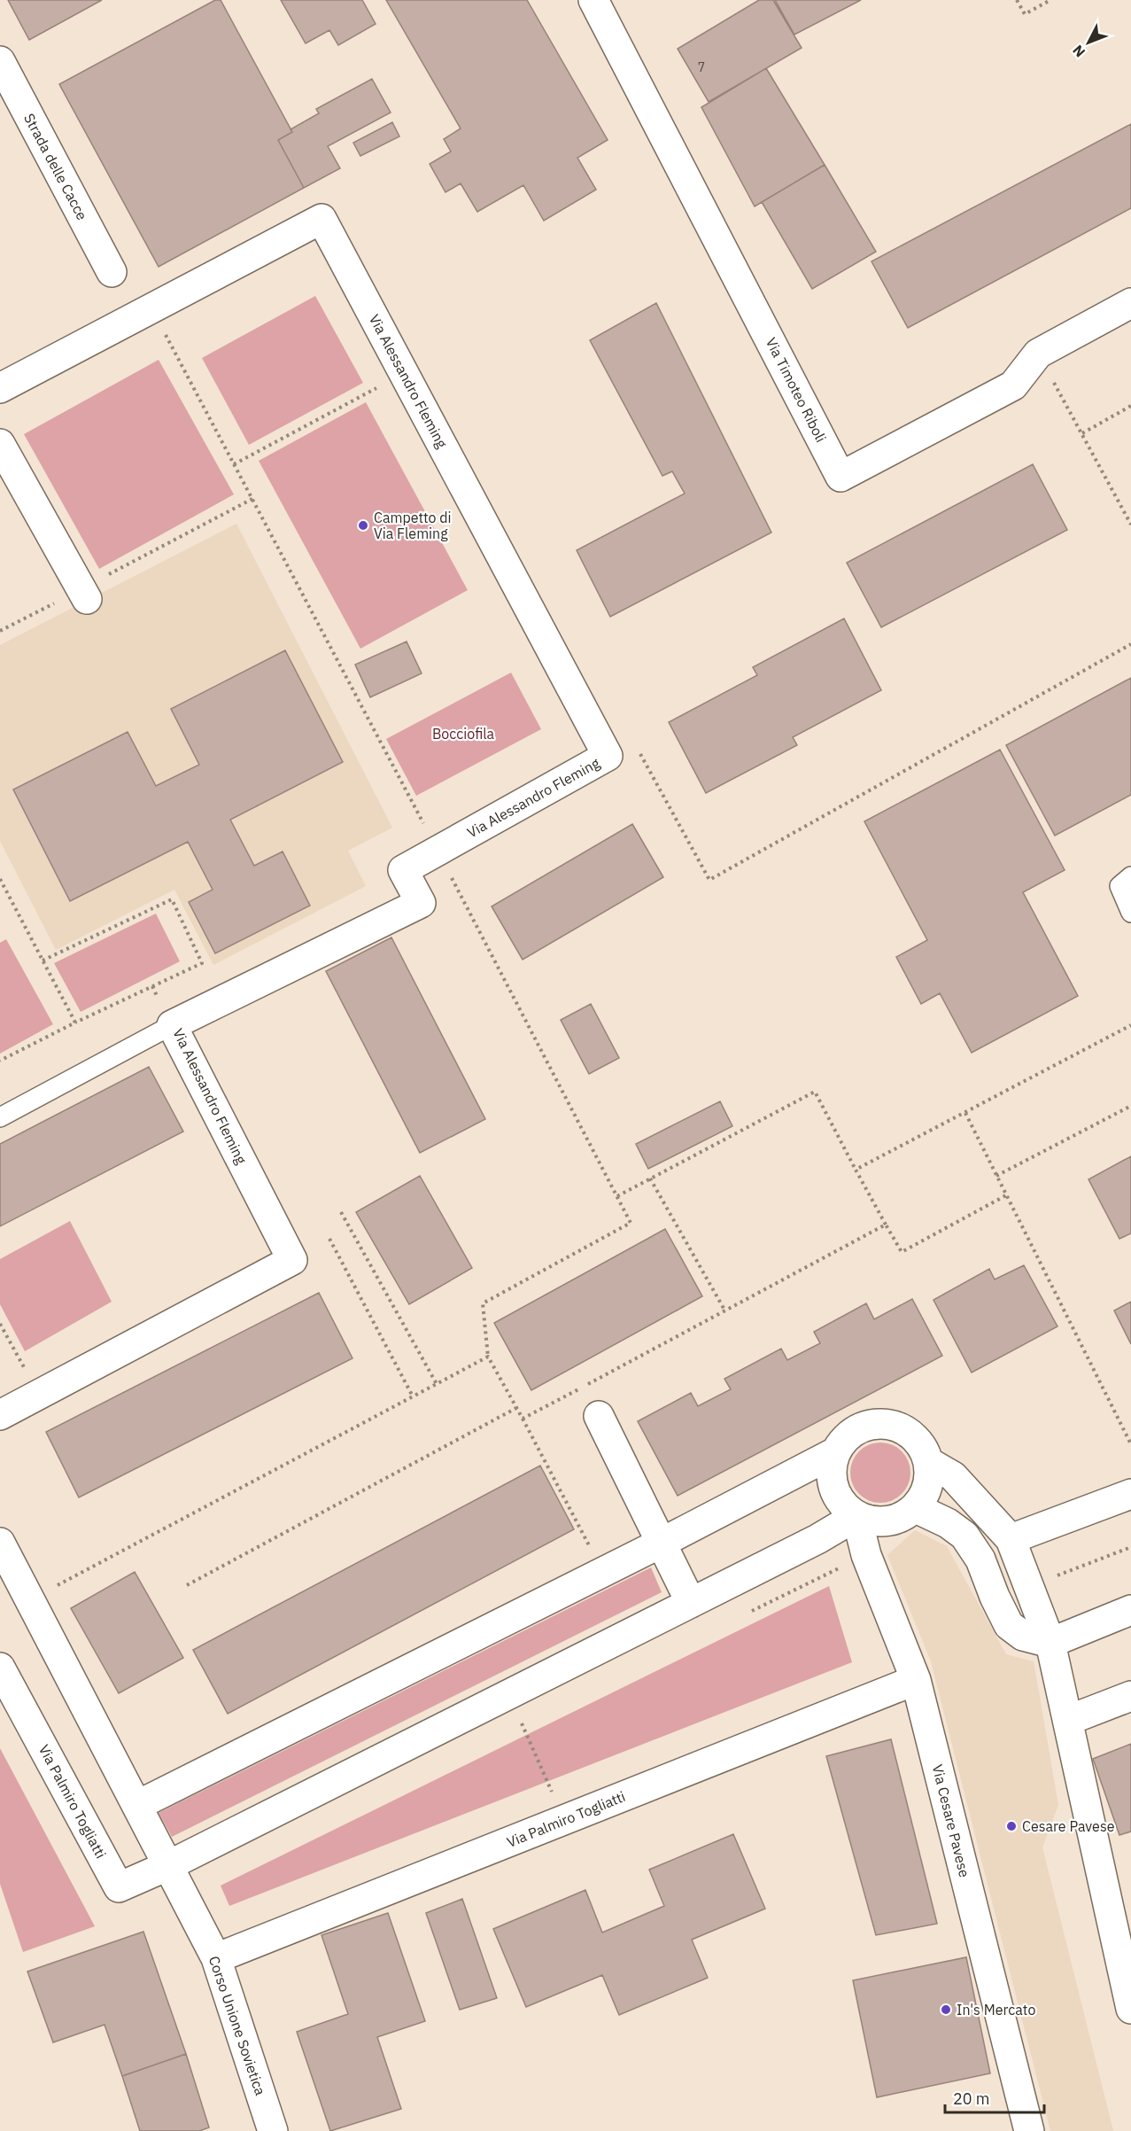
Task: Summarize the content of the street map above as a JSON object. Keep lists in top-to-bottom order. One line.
{"streets":{"street":["Strada delle Cacce","Via Alessandro Fleming","Via Timoteo Riboli","Via Palmiro Togliatti","Via Cesare Pavese","Corso Unione Sovietica"]},"crossings":[["Via Palmiro Togliatti","Via Cesare Pavese"],["Via Palmiro Togliatti","Corso Unione Sovietica"]],"parks":["Bocciofila"],"places":["Campetto di Via Fleming","Cesare Pavese","In's Mercato"],"house_numbers":["7"],"scale_bar":"20 m","north":"bottom left"}
